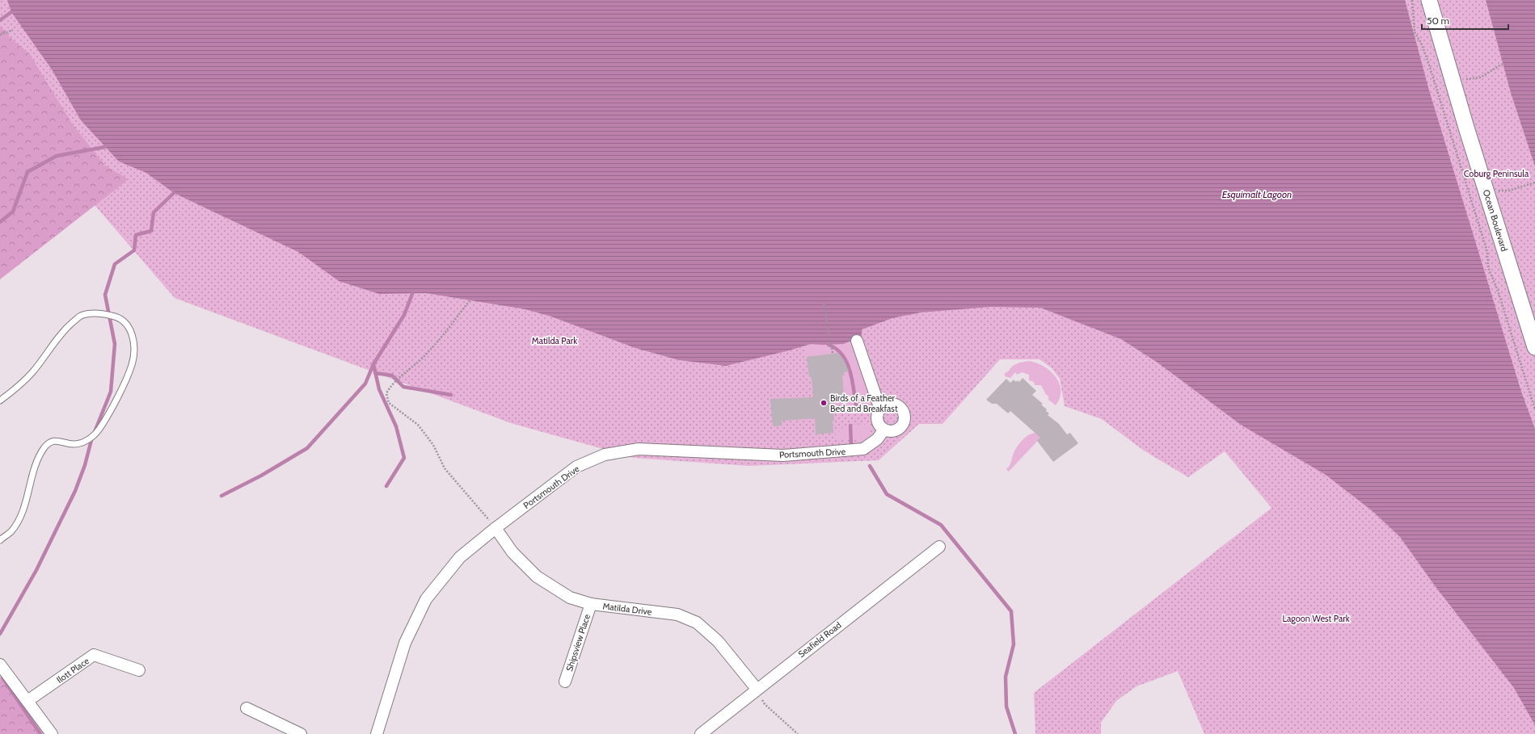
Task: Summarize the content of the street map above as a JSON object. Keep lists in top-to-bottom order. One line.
{"streets":{"street":["Ocean Boulevard","Portsmouth Drive","Matilda Drive","Seafield Road","Shipsview Place","Ilott Place"]},"crossings":[["Portsmouth Drive","Matilda Drive"],["Matilda Drive","Seafield Road"],["Matilda Drive","Shipsview Place"]],"water":["Esquimalt Lagoon"],"parks":["Coburg Peninsula","Matilda Park","Lagoon West Park"],"places":["Birds of a Feather Bed and Breakfast"],"scale_bar":"50 m"}
